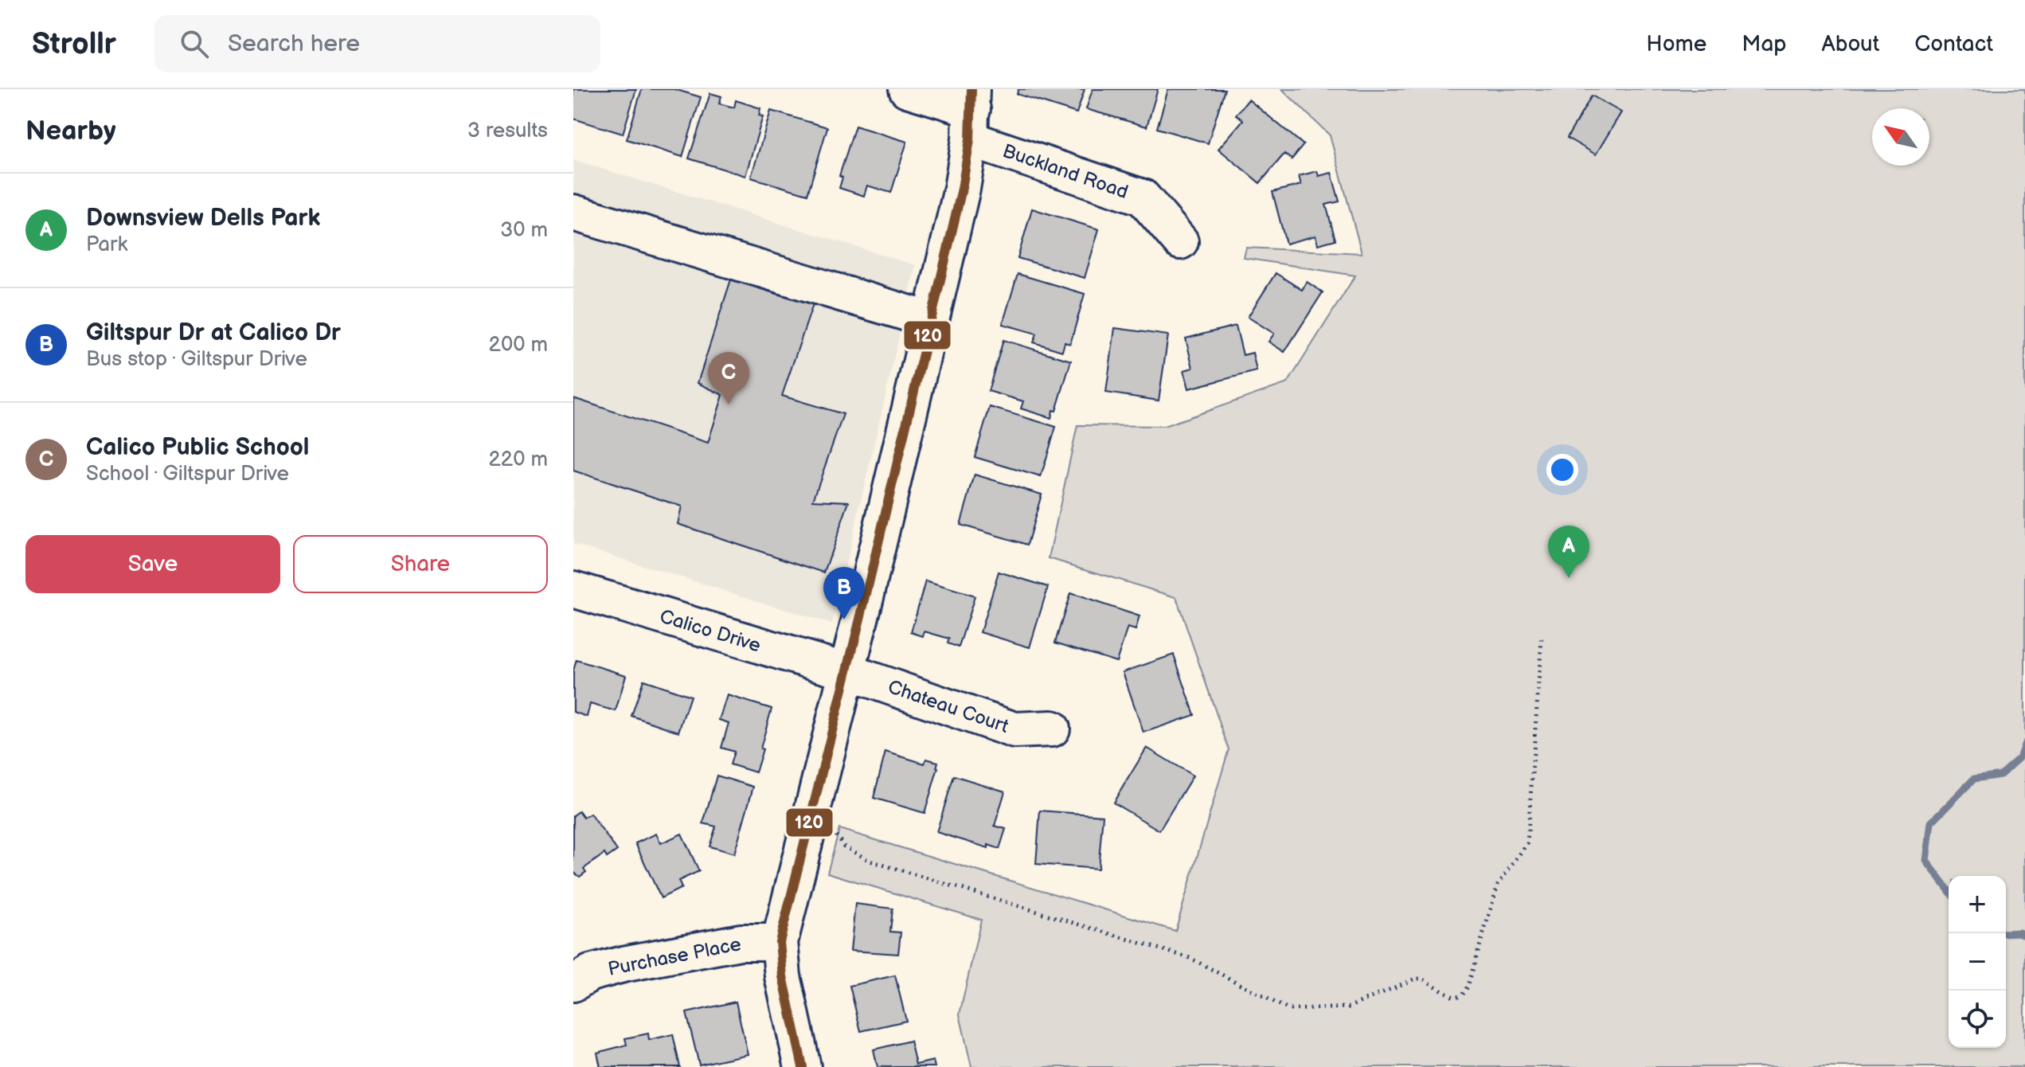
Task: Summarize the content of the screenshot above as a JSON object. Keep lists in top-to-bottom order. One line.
{"streets":{"street":["Buckland Road","Calico Drive","Chateau Court","Purchase Place"]},"crossings":[["Calico Drive","Chateau Court"]],"lines":["transit line 120"],"north":"top left","page":{"header":"Strollr","search":"Search here","nav":["Home","Map","About","Contact"],"heading":["Nearby","3 results"],"list":[{"mark":"A","name":"Downsview Dells Park","note":"Park","value":"30 m"},{"mark":"B","name":"Giltspur Dr at Calico Dr","note":"Bus stop · Giltspur Drive","value":"200 m"},{"mark":"C","name":"Calico Public School","note":"School · Giltspur Drive","value":"220 m"}],"pins":["C","A","B"],"buttons":["Save","Share"],"map_buttons":["+","−"]}}
